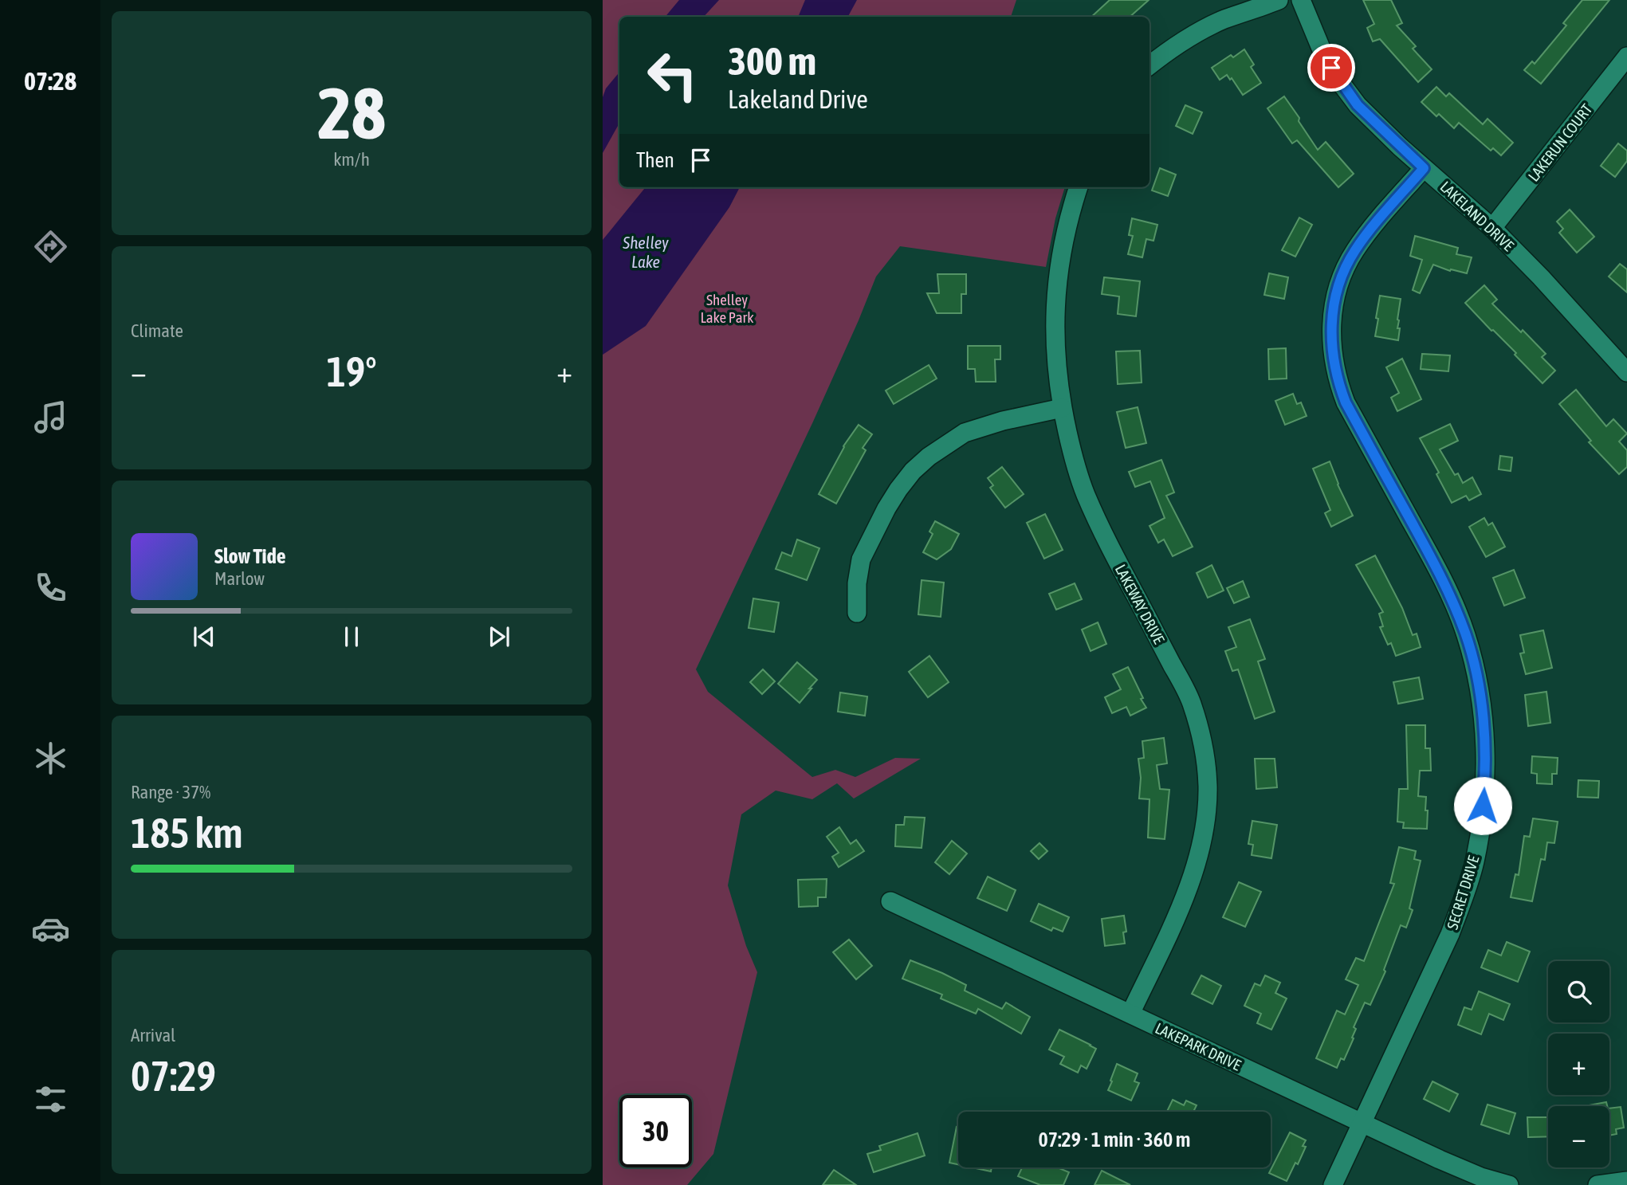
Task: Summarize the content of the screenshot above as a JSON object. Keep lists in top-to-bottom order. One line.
{"streets":{"street":["LAKERUN COURT","LAKELAND DRIVE","LAKEWAY DRIVE","SECRET DRIVE","LAKEPARK DRIVE"]},"crossings":[["LAKERUN COURT","LAKELAND DRIVE"],["LAKELAND DRIVE","SECRET DRIVE"],["LAKEWAY DRIVE","LAKEPARK DRIVE"],["SECRET DRIVE","LAKEPARK DRIVE"]],"water":["Shelley Lake"],"parks":["Shelley Lake Park"],"page":{"tabs":"07:28","tile":[["28","km/h"],"Climate",["Range · 37%","185 km"],["Arrival","07:29"]],"turn":["300 m","Lakeland Drive"],"then":"Then","heat":["−","19°","+"],"song":["Slow Tide","Marlow"],"map_buttons":["+","−"],"limit":"30","trip":"07:29 · 1 min · 360 m"}}
